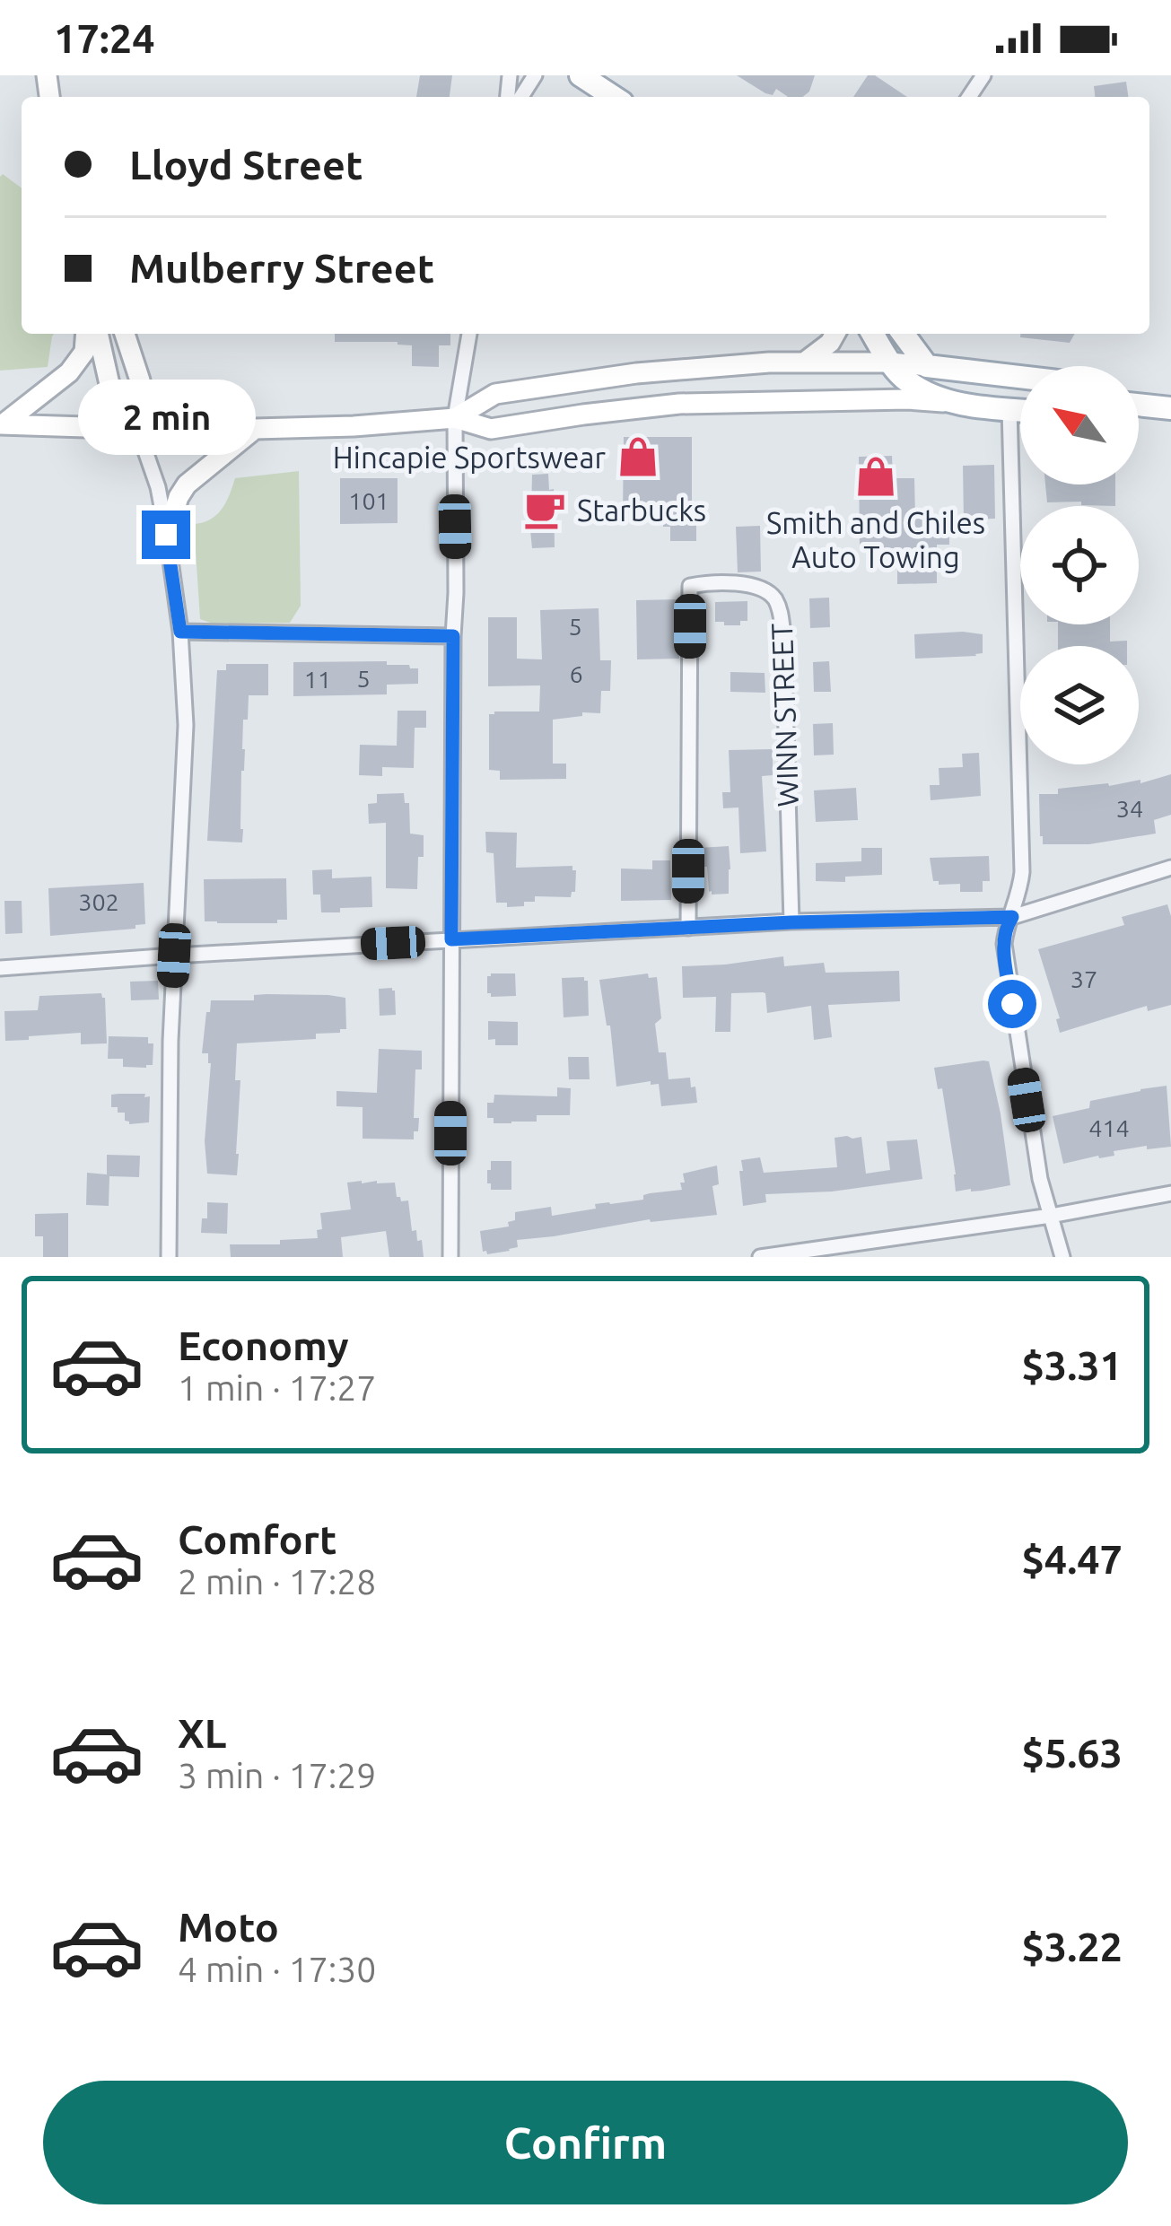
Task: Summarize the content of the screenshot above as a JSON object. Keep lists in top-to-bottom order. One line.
{"streets":{"street":["WINN STREET"]},"places":{"shop":["Hincapie Sportswear","Smith and Chiles Auto Towing"],"cafe":["Starbucks"]},"house_numbers":["101","5","6","5","11","34","302","37","414"],"north":"top left","page":{"status":"17:24","banner":["Lloyd Street","Mulberry Street"],"bubble":"2 min","list":[{"name":"Economy","note":"1 min · 17:27","value":"$3.31"},{"name":"Comfort","note":"2 min · 17:28","value":"$4.47"},{"name":"XL","note":"3 min · 17:29","value":"$5.63"},{"name":"Moto","note":"4 min · 17:30","value":"$3.22"}],"buttons":"Confirm"}}
